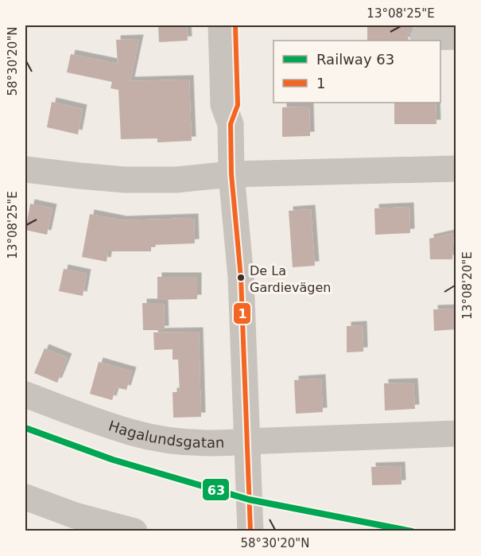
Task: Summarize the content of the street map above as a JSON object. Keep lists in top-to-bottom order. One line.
{"streets":{"street":["Hagalundsgatan"]},"places":["De La Gardievägen"],"lines":["transit line 1","rail line 63"],"legend":["Railway 63","1"],"coordinates":["13°08'25\"E","58°30'20\"N","13°08'20\"E"]}
